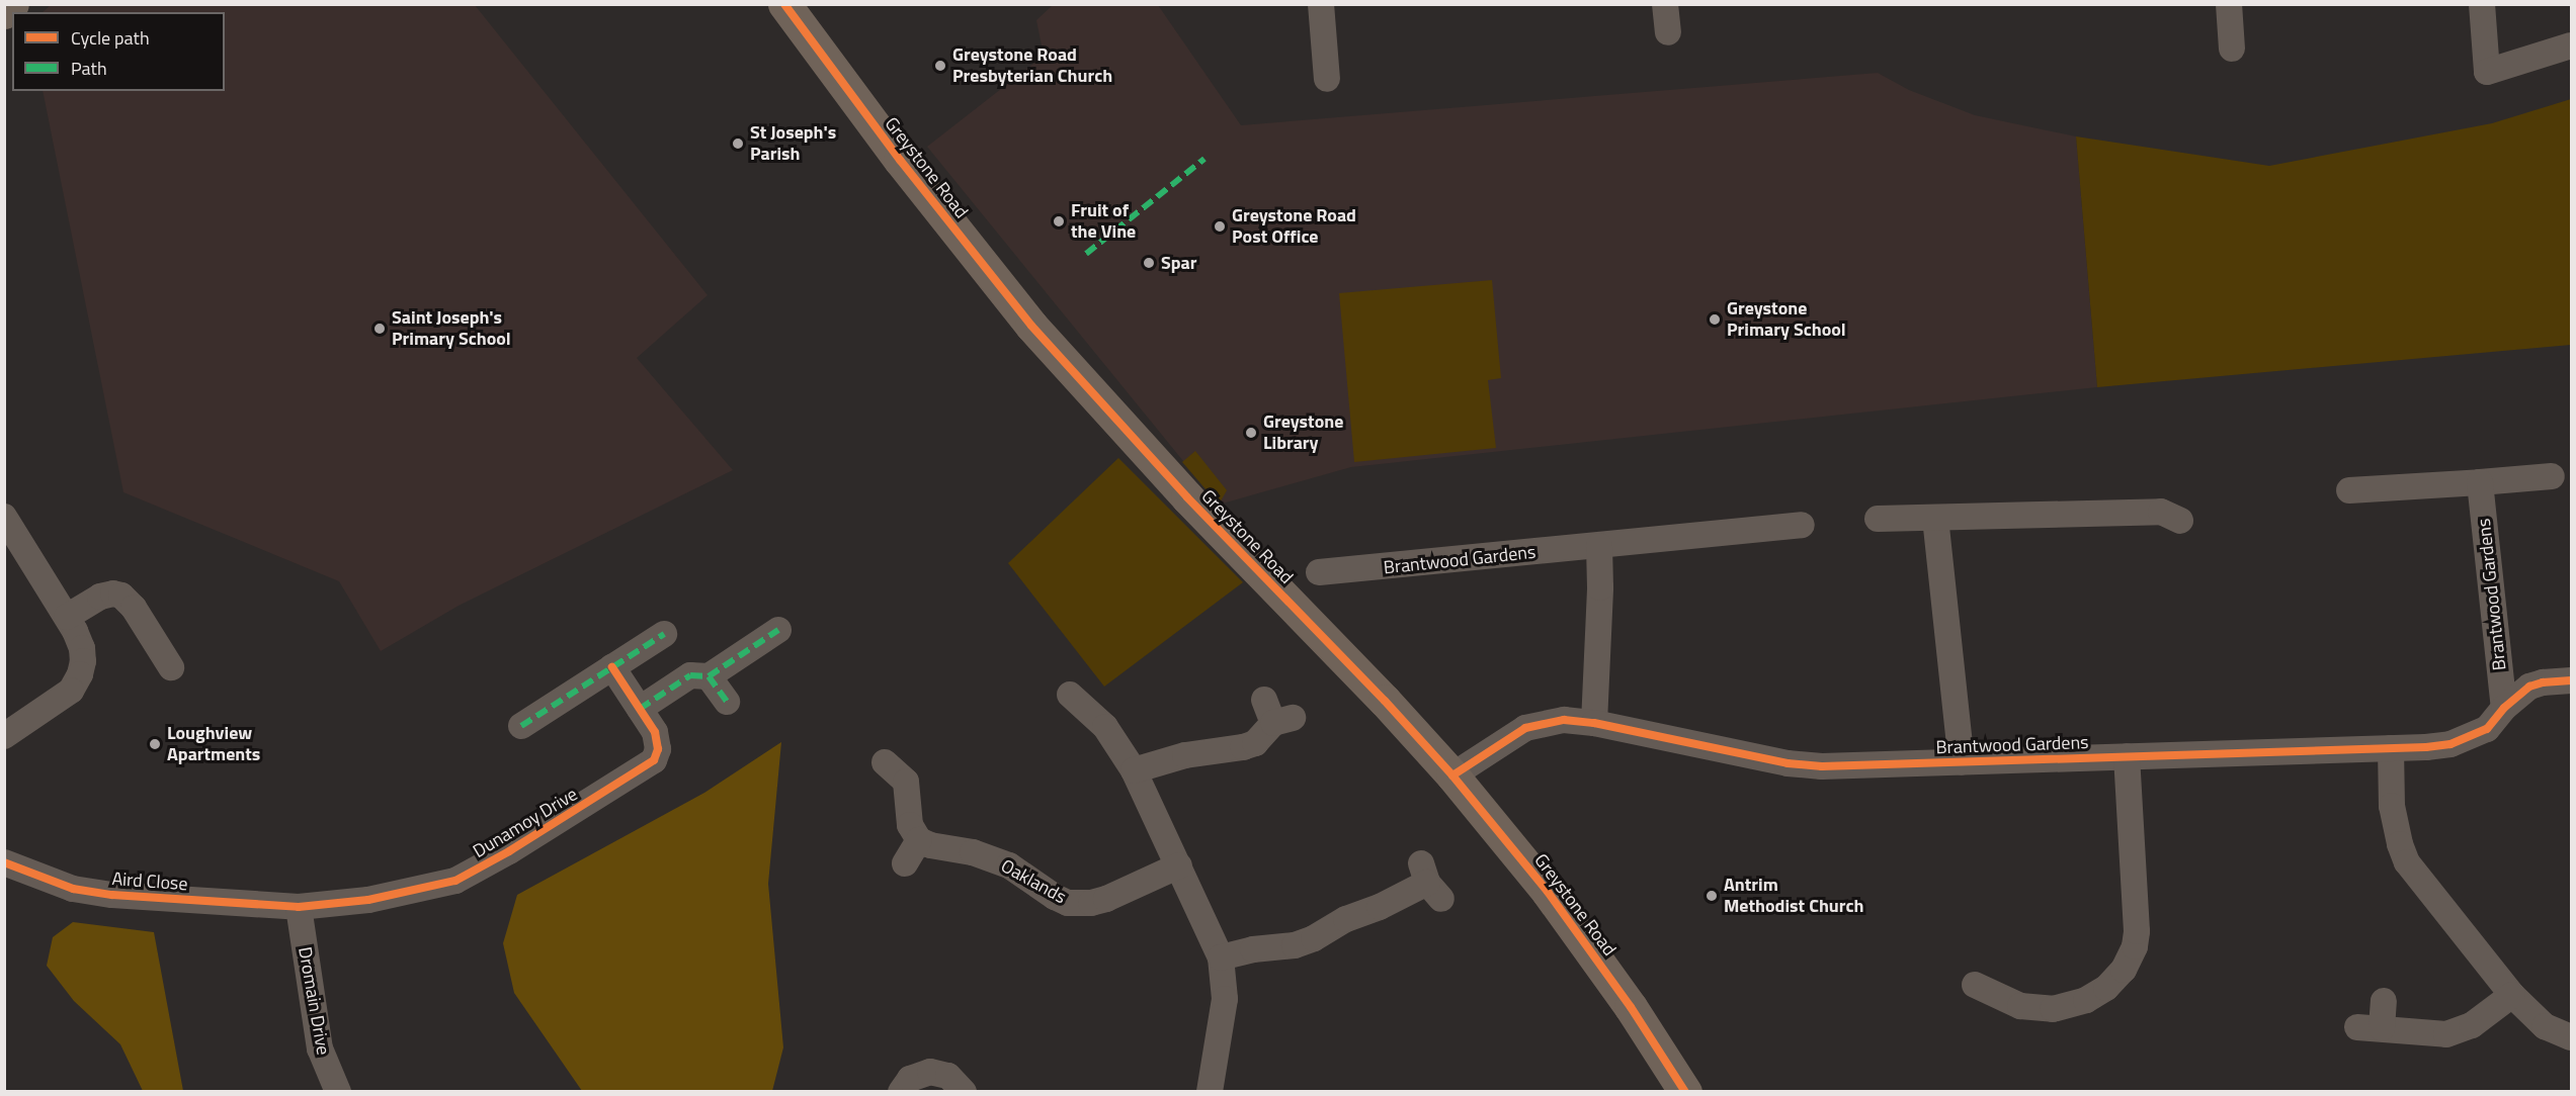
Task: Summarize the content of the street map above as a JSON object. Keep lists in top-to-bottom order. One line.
{"streets":{"main road":["Greystone Road"],"street":["Brantwood Gardens","Dunamoy Drive","Aird Close","Oaklands","Dromain Drive"]},"crossings":[["Greystone Road","Brantwood Gardens"],["Dunamoy Drive","Aird Close"],["Dunamoy Drive","Dromain Drive"],["Aird Close","Dromain Drive"]],"places":["Greystone Road Presbyterian Church","St Joseph's Parish","Fruit of the Vine","Greystone Road Post Office","Spar","Greystone Primary School","Saint Joseph's Primary School","Greystone Library","Loughview Apartments","Antrim Methodist Church"],"legend":["Cycle path","Path"]}
